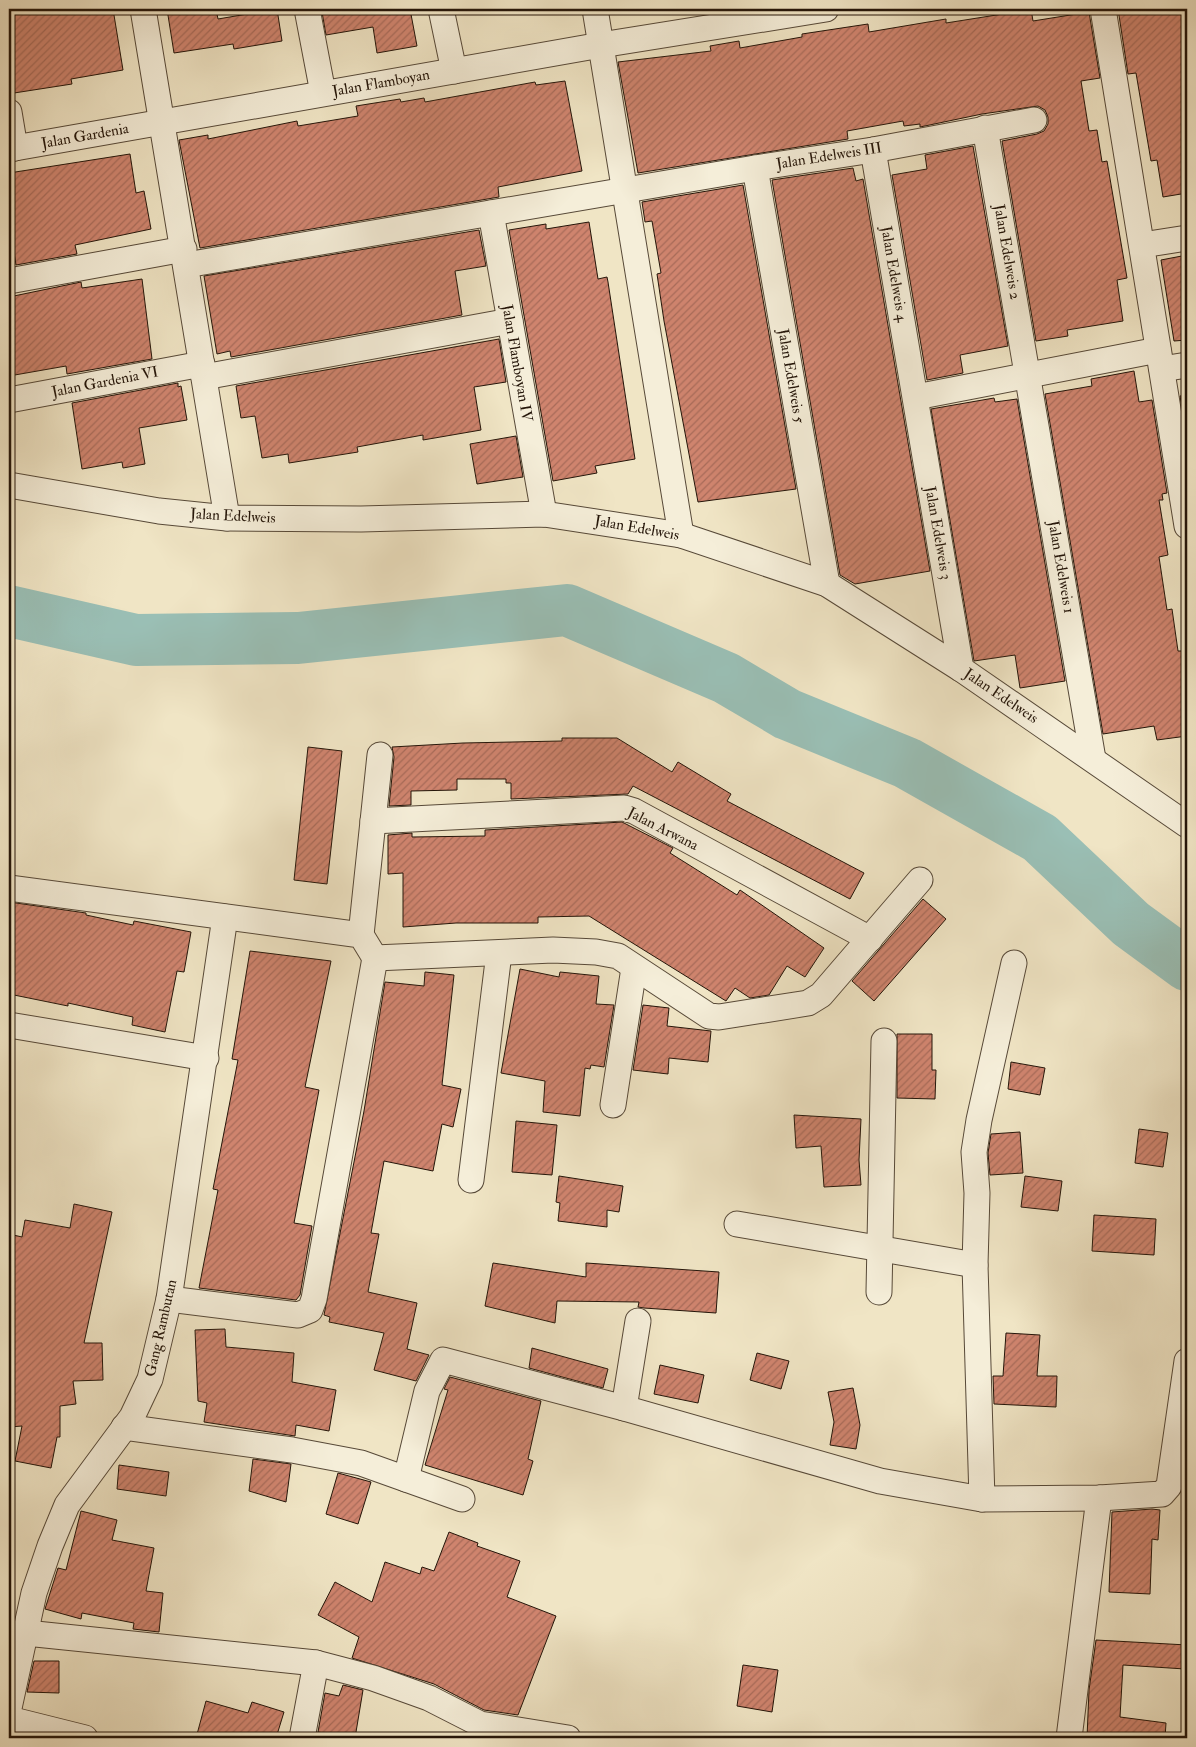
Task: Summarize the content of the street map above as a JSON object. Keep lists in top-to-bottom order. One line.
{"streets":{"street":["Jalan Flamboyan","Jalan Gardenia","Jalan Edelweis III","Jalan Edelweis 2","Jalan Edelweis 4","Jalan Flamboyan IV","Jalan Edelweis 5","Jalan Gardenia VI","Jalan Edelweis","Jalan Edelweis 3","Jalan Edelweis 1","Jalan Arwana","Gang Rambutan"]},"crossings":[["Jalan Flamboyan","Jalan Gardenia"],["Jalan Edelweis III","Jalan Edelweis 2"],["Jalan Edelweis III","Jalan Edelweis 4"],["Jalan Edelweis III","Jalan Edelweis 5"],["Jalan Edelweis 2","Jalan Edelweis 1"],["Jalan Edelweis 4","Jalan Edelweis 3"],["Jalan Flamboyan IV","Jalan Gardenia VI"],["Jalan Flamboyan IV","Jalan Edelweis"],["Jalan Edelweis 5","Jalan Edelweis"],["Jalan Edelweis","Jalan Edelweis 3"],["Jalan Edelweis","Jalan Edelweis 1"]]}
